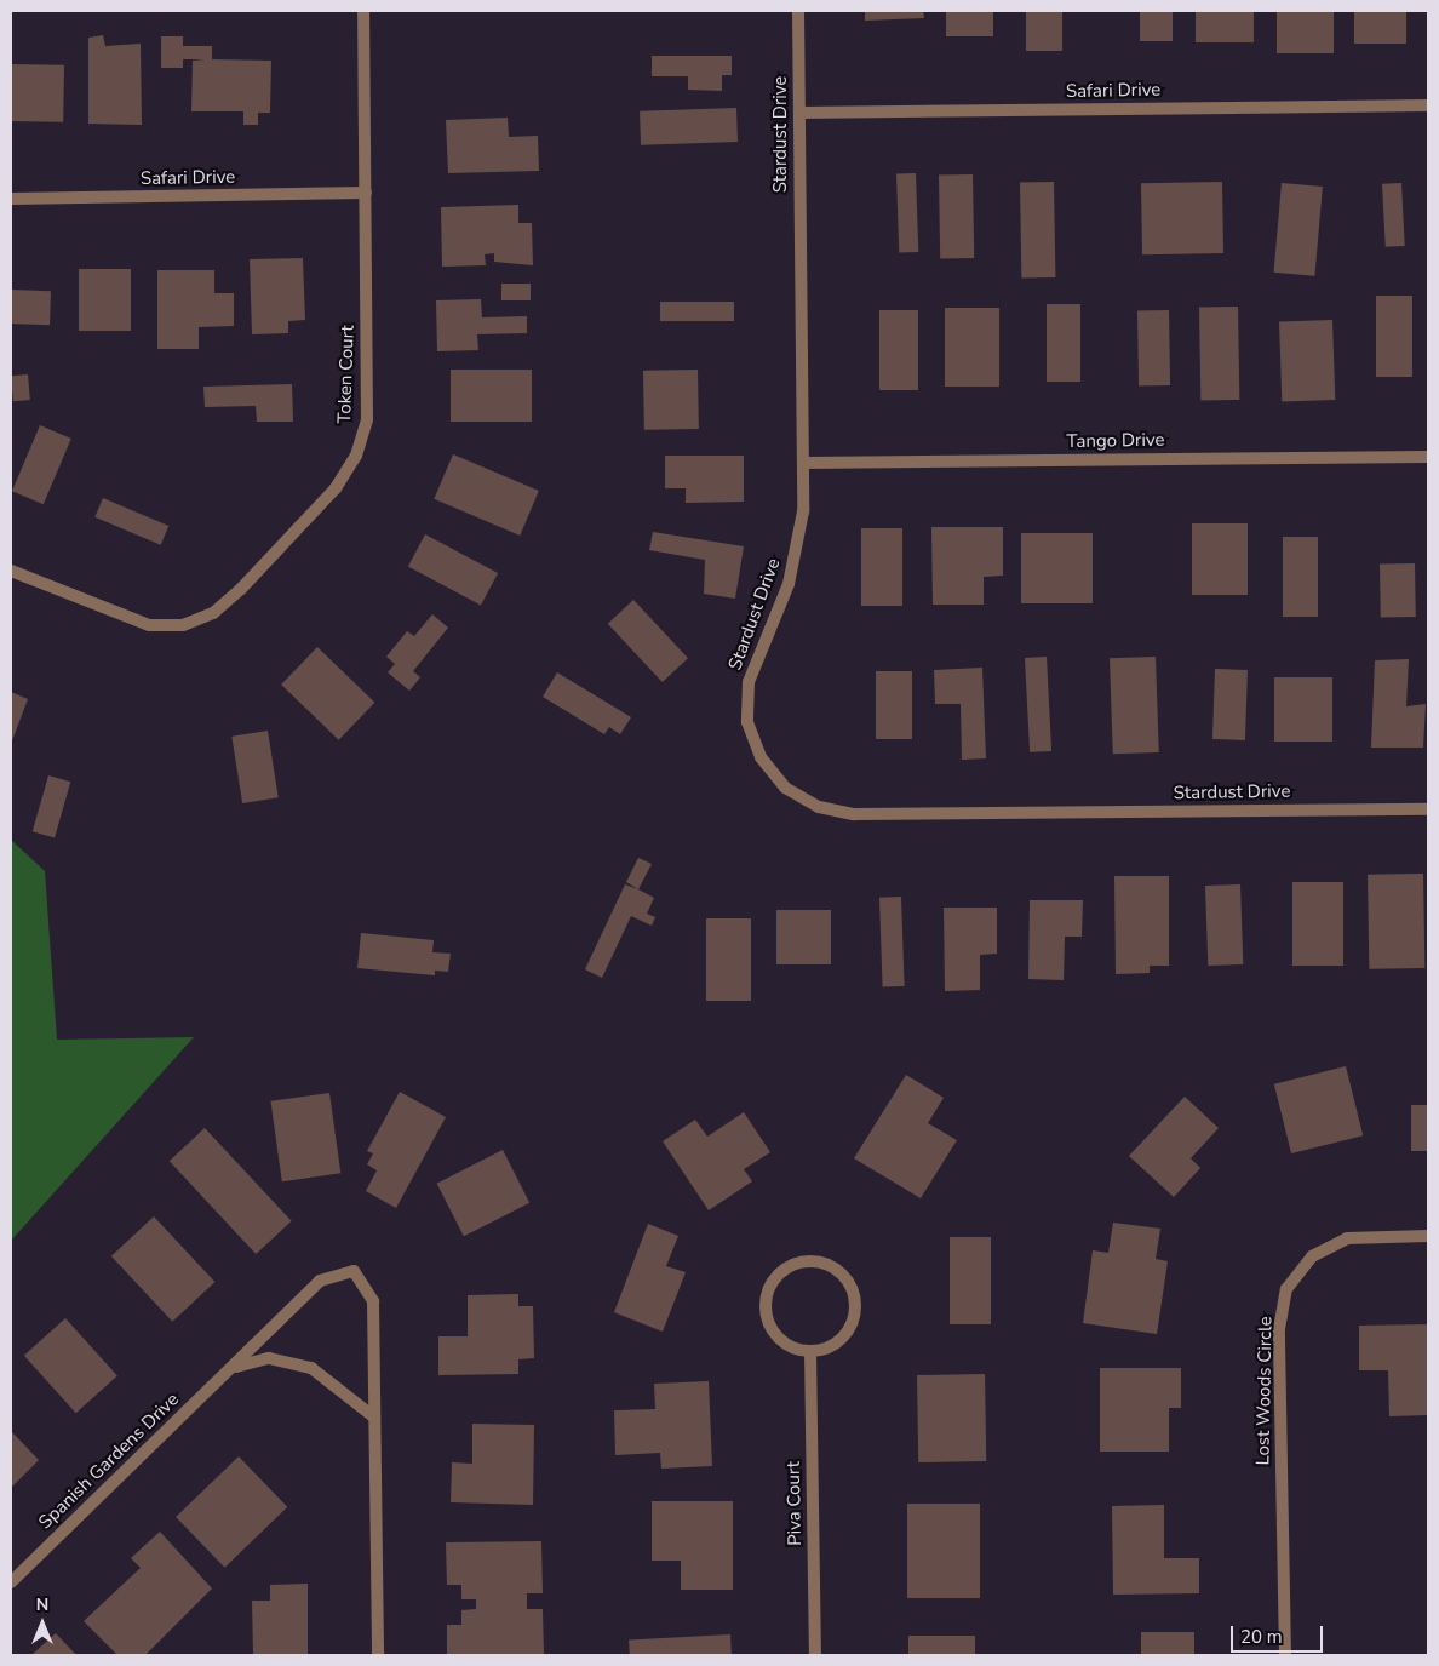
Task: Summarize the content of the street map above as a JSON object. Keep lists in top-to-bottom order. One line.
{"streets":{"street":["Safari Drive","Stardust Drive","Token Court","Tango Drive","Lost Woods Circle","Spanish Gardens Drive","Piva Court"]},"crossings":[["Safari Drive","Stardust Drive"],["Safari Drive","Token Court"],["Stardust Drive","Tango Drive"]],"scale_bar":"20 m","north":"top"}
